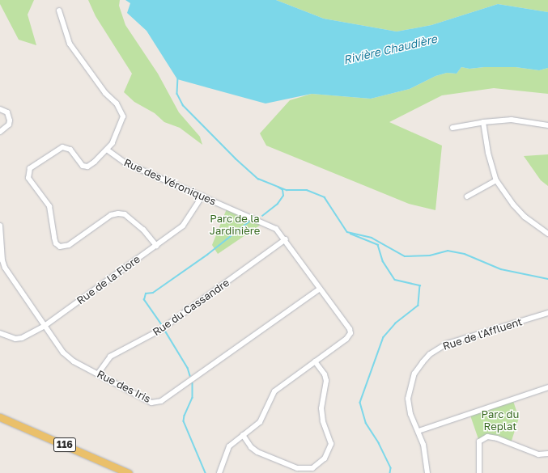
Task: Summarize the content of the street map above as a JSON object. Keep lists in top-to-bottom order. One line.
{"streets":{"main road":["116"],"street":["Rue des Véroniques","Rue de la Flore","Rue du Cassandre","Rue de l'Affluent","Rue des Iris"]},"crossings":[["Rue des Véroniques","Rue de la Flore"],["Rue des Véroniques","Rue du Cassandre"],["Rue des Véroniques","Rue des Iris"],["Rue de la Flore","Rue des Iris"],["Rue du Cassandre","Rue des Iris"]],"water":["Rivière Chaudière"],"parks":["Parc de la Jardinière","Parc du Replat"]}
